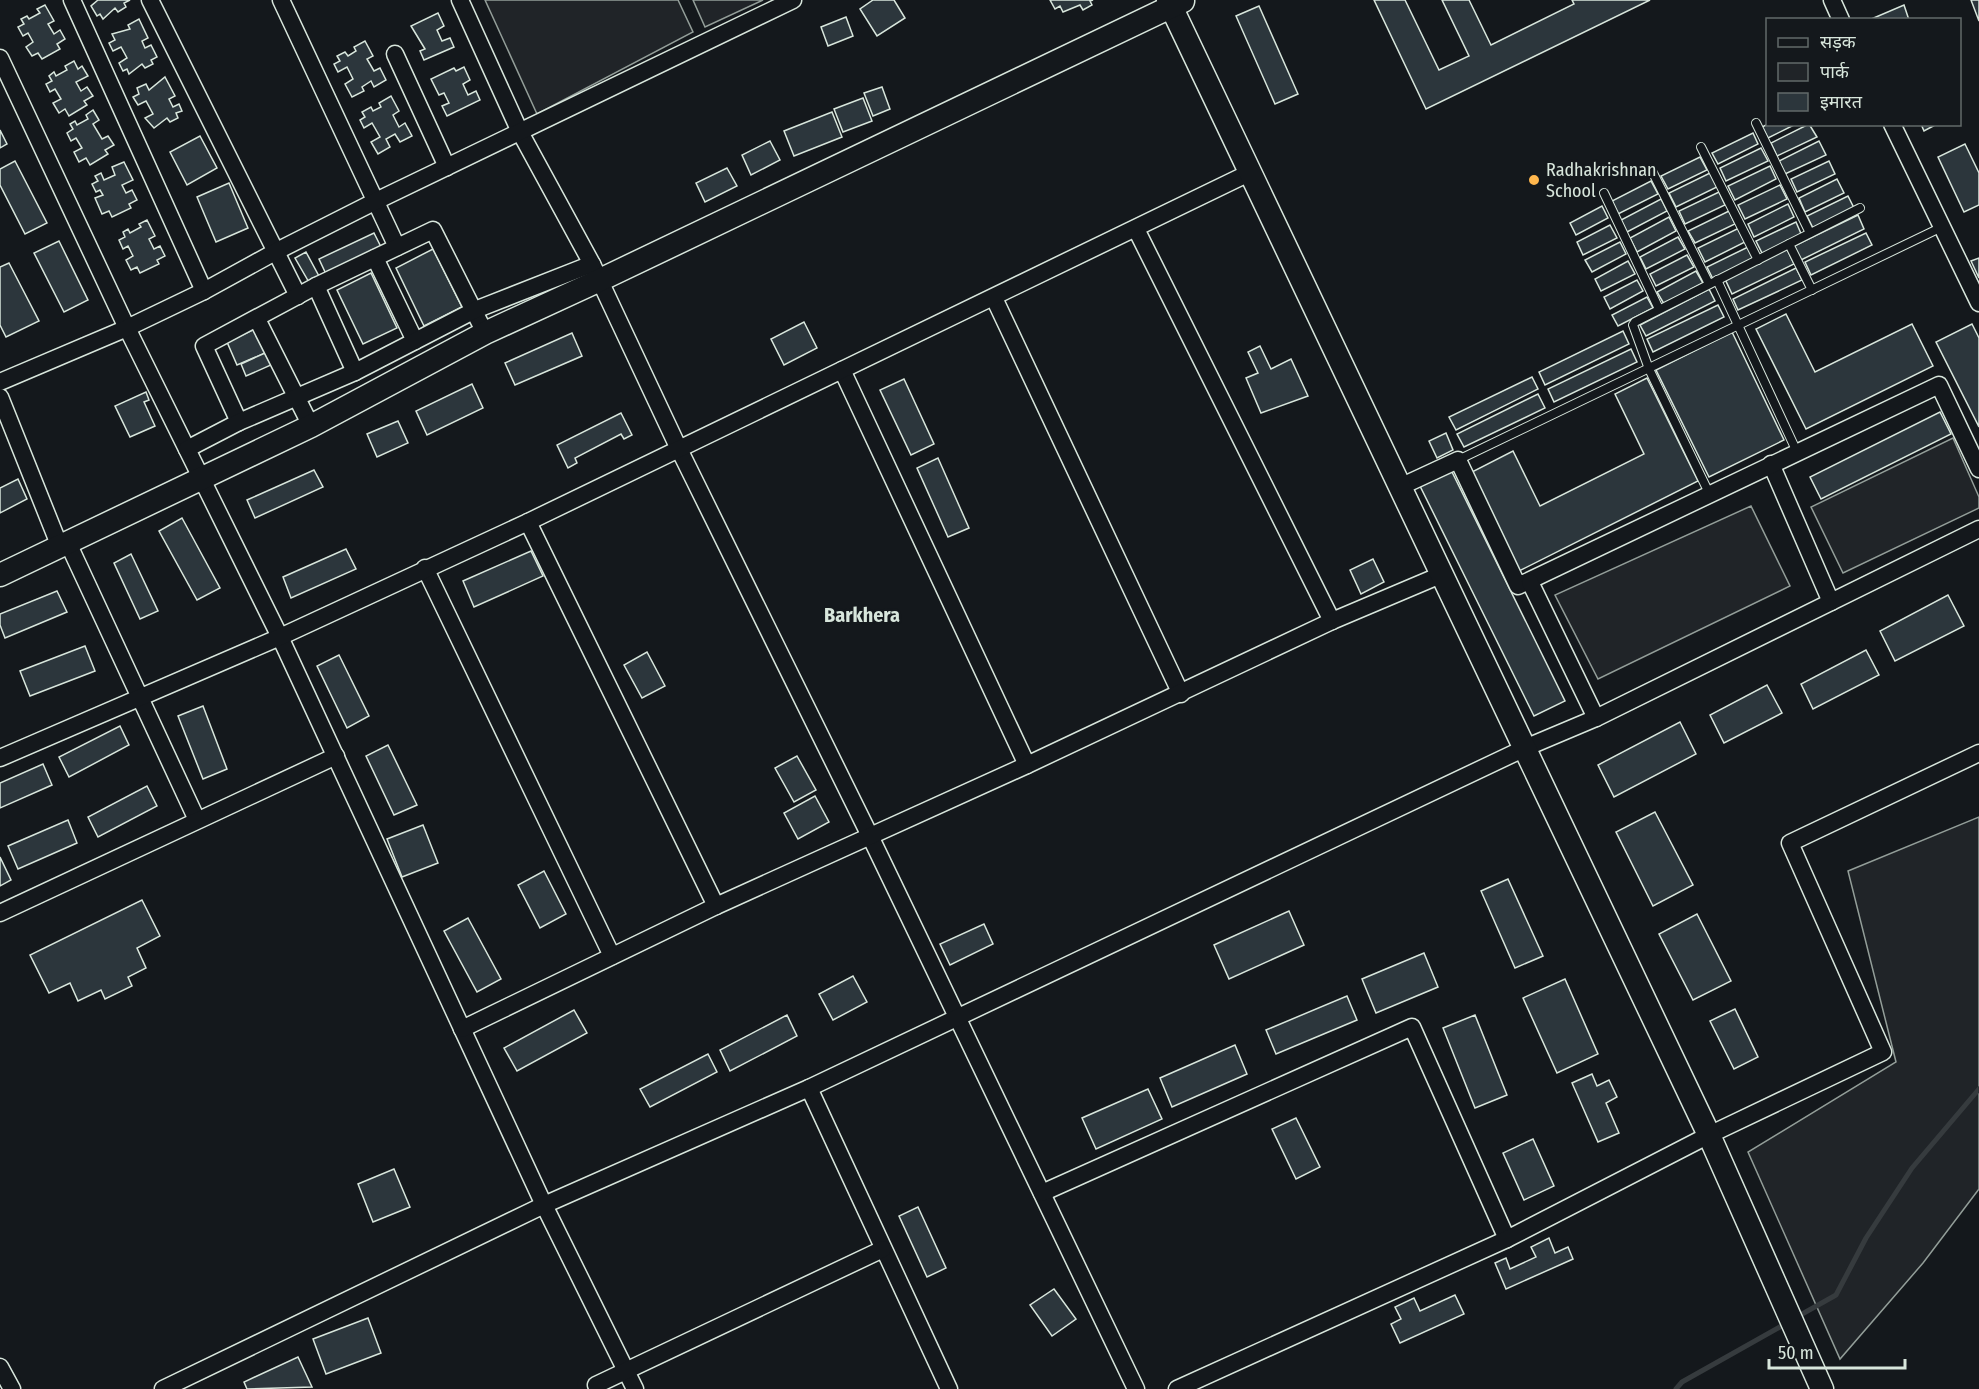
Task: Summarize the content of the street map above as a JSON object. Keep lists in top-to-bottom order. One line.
{"districts":["Barkhera"],"places":["Radhakrishnan School"],"legend":["सड़क","पार्क","इमारत"],"scale_bar":"50 m"}
